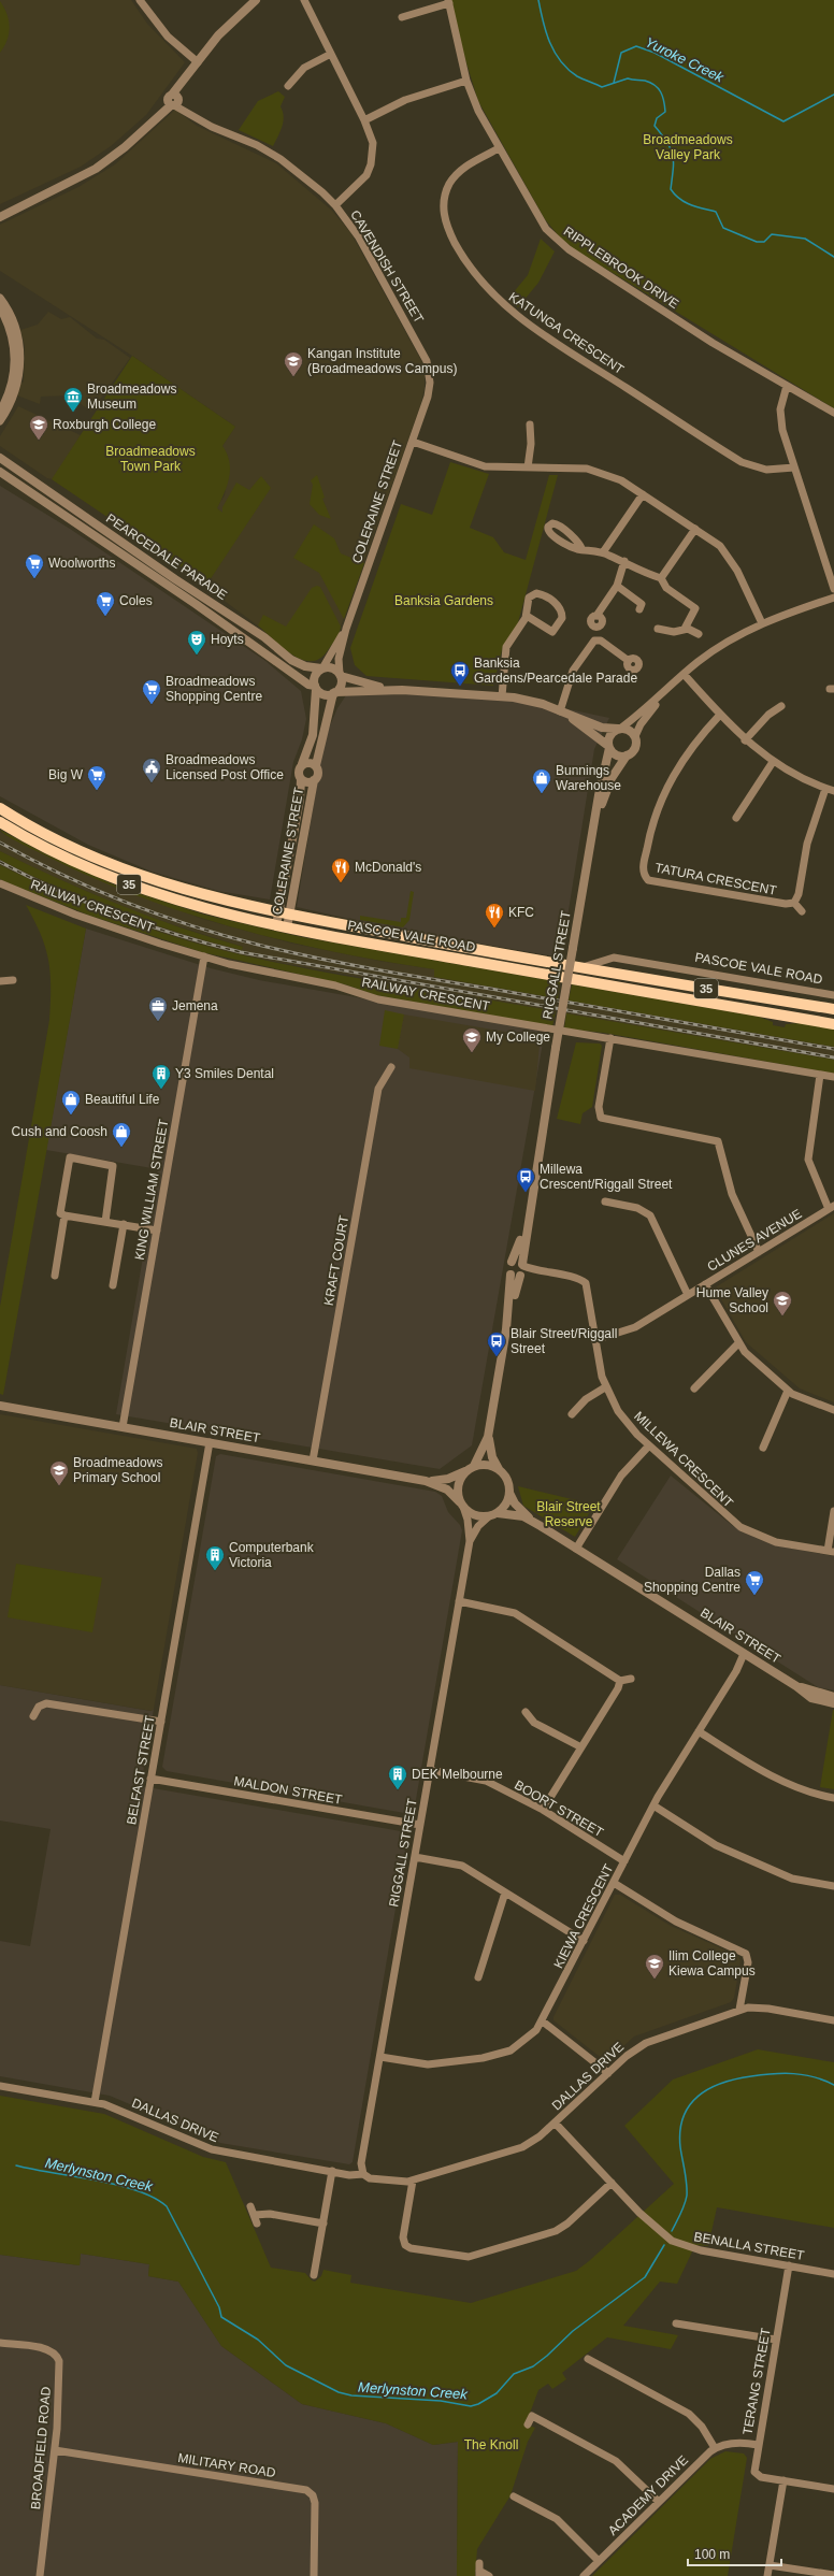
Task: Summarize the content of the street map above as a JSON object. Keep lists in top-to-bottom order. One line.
{"streets":{"main road":["35","PASCOE VALE ROAD"],"street":["CAVENDISH STREET","RIPPLEBROOK DRIVE","KATUNGA CRESCENT","COLERAINE STREET","PEARCEDALE PARADE","TATURA CRESCENT","RAILWAY CRESCENT","RIGGALL STREET","KING WILLIAM STREET","CLUNES AVENUE","KRAFT COURT","BLAIR STREET","MILLEWA CRESCENT","BELFAST STREET","MALDON STREET","BOORT STREET","KIEWA CRESCENT","DALLAS DRIVE","BENALLA STREET","TERANG STREET","BROADFIELD ROAD","MILITARY ROAD","ACADEMY DRIVE"]},"crossings":[["CAVENDISH STREET","COLERAINE STREET"],["RIPPLEBROOK DRIVE","KATUNGA CRESCENT"],["COLERAINE STREET","PEARCEDALE PARADE"],["COLERAINE STREET","PASCOE VALE ROAD"],["RAILWAY CRESCENT","KING WILLIAM STREET"],["RIGGALL STREET","BLAIR STREET"],["RIGGALL STREET","MILLEWA CRESCENT"],["RIGGALL STREET","MALDON STREET"],["RIGGALL STREET","BOORT STREET"],["RIGGALL STREET","KIEWA CRESCENT"],["RIGGALL STREET","DALLAS DRIVE"],["KING WILLIAM STREET","BLAIR STREET"],["CLUNES AVENUE","MILLEWA CRESCENT"],["KRAFT COURT","BLAIR STREET"],["BLAIR STREET","BELFAST STREET"],["BLAIR STREET","KIEWA CRESCENT"],["BELFAST STREET","MALDON STREET"],["BELFAST STREET","DALLAS DRIVE"],["BOORT STREET","KIEWA CRESCENT"],["DALLAS DRIVE","BENALLA STREET"],["BENALLA STREET","TERANG STREET"],["BROADFIELD ROAD","MILITARY ROAD"]],"water":["Yuroke Creek","Merlynston Creek"],"parks":["Broadmeadows Valley Park","Broadmeadows Town Park","Banksia Gardens","Blair Street Reserve","The Knoll"],"places":{"school or university":["Kangan Institute (Broadmeadows Campus)","Roxburgh College","My College","Hume Valley School","Broadmeadows Primary School","Ilim College Kiewa Campus"],"museum":["Broadmeadows Museum"],"supermarket":["Woolworths","Coles","Broadmeadows Shopping Centre","Big W","Dallas Shopping Centre"],"theatre":["Hoyts"],"bus stop":["Banksia Gardens/Pearcedale Parade","Millewa Crescent/Riggall Street","Blair Street/Riggall Street"],"public building":["Broadmeadows Licensed Post Office"],"shop":["Bunnings Warehouse","Beautiful Life","Cush and Coosh"],"restaurant":["McDonald's","KFC"],"office":["Jemena"],"building":["Y3 Smiles Dental","Computerbank Victoria","DEK Melbourne"]},"scale_bar":"100 m"}
